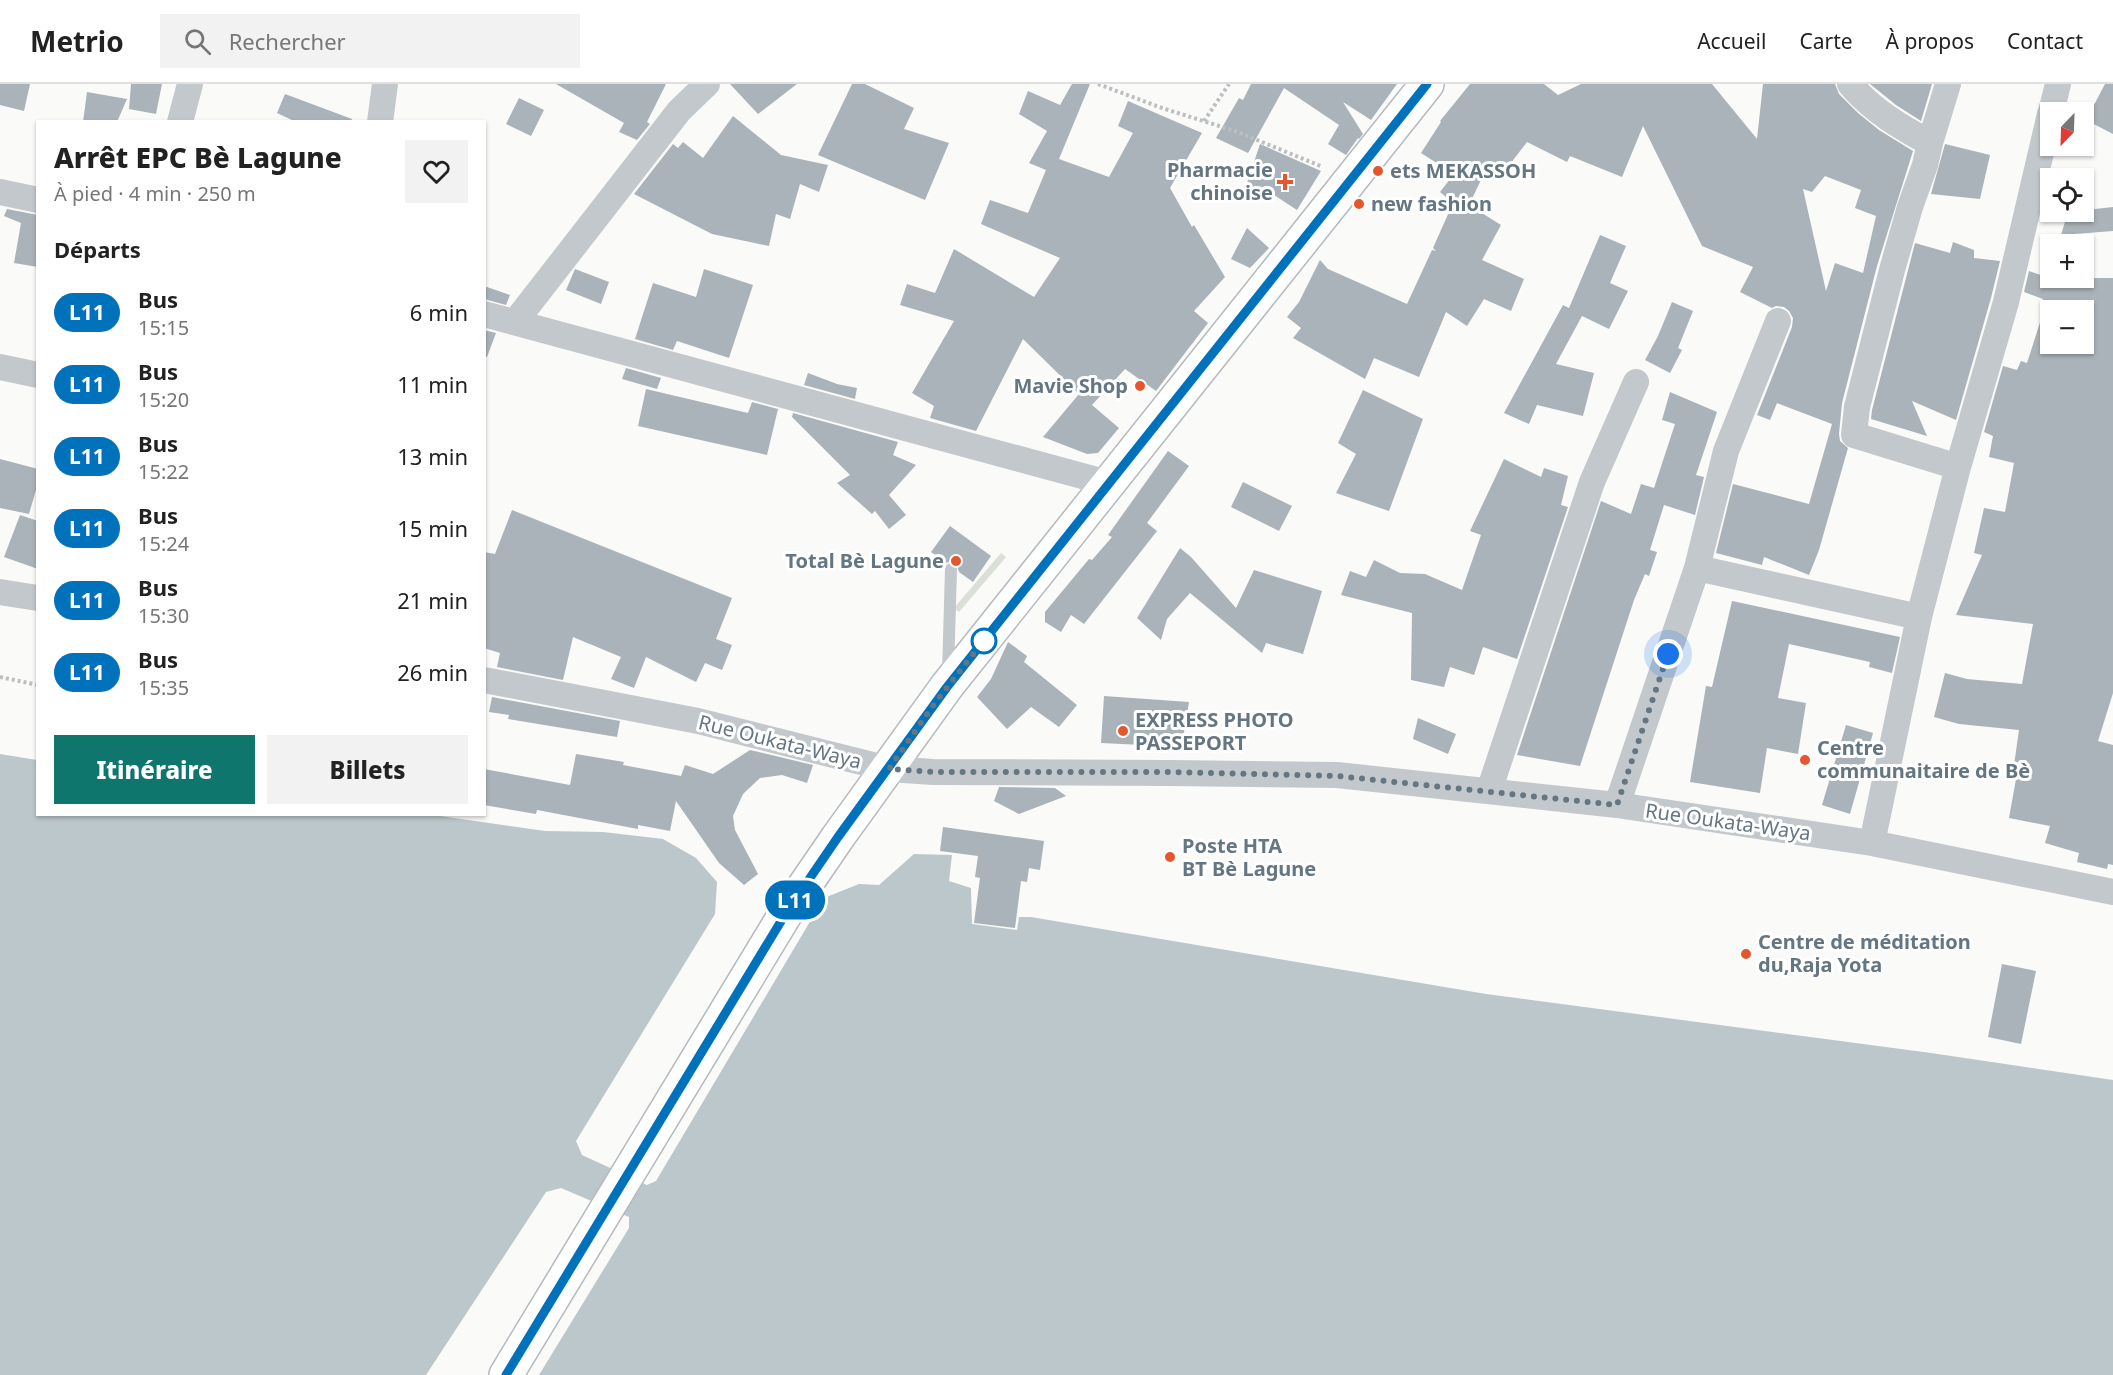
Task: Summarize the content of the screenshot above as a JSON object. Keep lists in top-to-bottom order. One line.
{"streets":{"street":["Rue Oukata-Waya"]},"places":{"other":["ets MEKASSOH","new fashion","Mavie Shop","Total Bè Lagune","EXPRESS PHOTO PASSEPORT","Centre communaitaire de Bè","Poste HTA BT Bè Lagune","Centre de méditation du,Raja Yota"],"health":["Pharmacie chinoise"]},"lines":["bus line L11"],"north":"bottom left","page":{"header":"Metrio","search":"Rechercher","nav":["Accueil","Carte","À propos","Contact"],"on_map":"L11","map_buttons":["+","−"],"heading":[["Arrêt EPC Bè Lagune","À pied · 4 min · 250 m"],"Départs"],"list":[{"mark":"L11","name":"Bus","note":"15:15","value":"6 min"},{"mark":"L11","name":"Bus","note":"15:20","value":"11 min"},{"mark":"L11","name":"Bus","note":"15:22","value":"13 min"},{"mark":"L11","name":"Bus","note":"15:24","value":"15 min"},{"mark":"L11","name":"Bus","note":"15:30","value":"21 min"},{"mark":"L11","name":"Bus","note":"15:35","value":"26 min"}],"buttons":["Itinéraire","Billets"]}}
